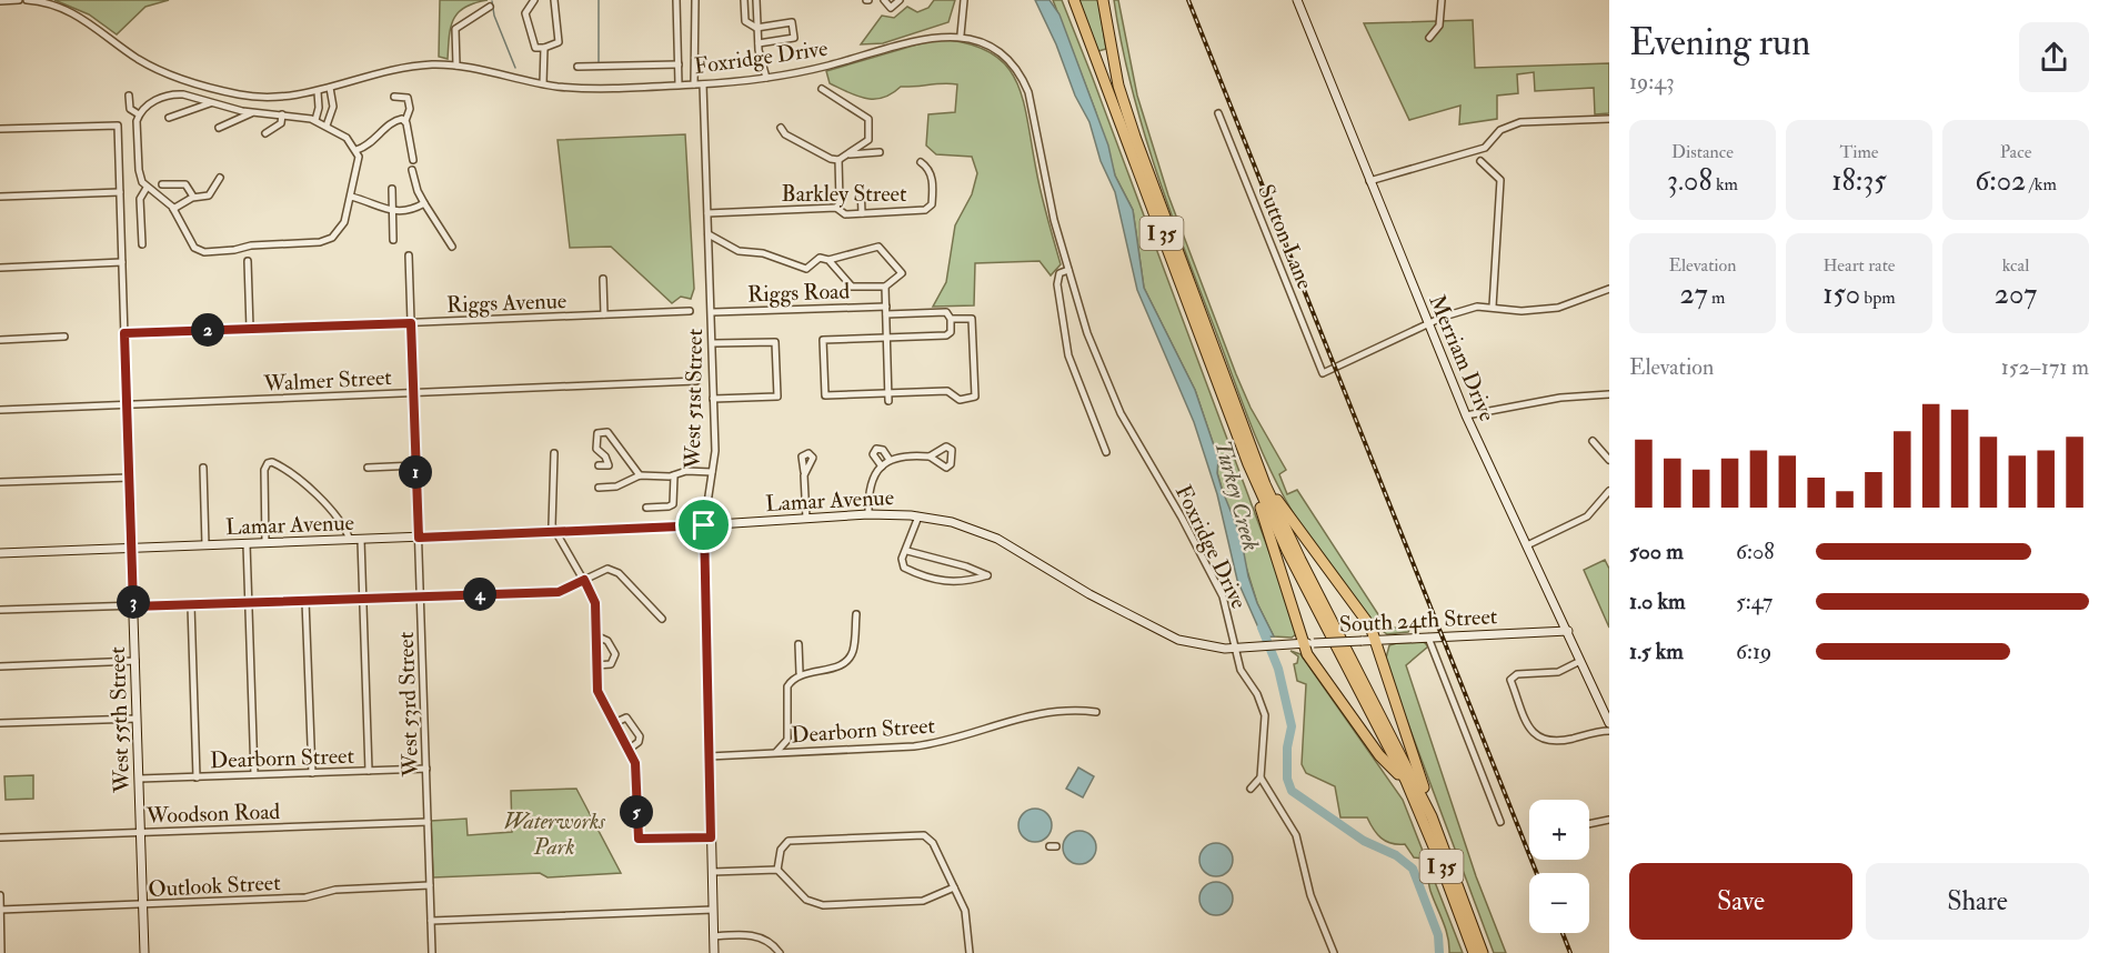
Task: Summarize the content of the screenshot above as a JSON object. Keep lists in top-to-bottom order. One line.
{"streets":{"highway":["I 35"],"street":["Foxridge Drive","Barkley Street","Sutton Lane","Riggs Road","Riggs Avenue","Merriam Drive","Walmer Street","West 51st Street","Lamar Avenue","South 24th Street","West 53rd Street","West 55th Street","Dearborn Street","Woodson Road","Outlook Street"]},"crossings":[["Foxridge Drive","West 51st Street"],["Foxridge Drive","Lamar Avenue"],["Barkley Street","West 51st Street"],["Sutton Lane","Merriam Drive"],["Riggs Road","West 51st Street"],["Riggs Avenue","West 53rd Street"],["Riggs Avenue","West 55th Street"],["Merriam Drive","South 24th Street"],["Walmer Street","West 53rd Street"],["Walmer Street","West 55th Street"],["West 51st Street","Lamar Avenue"],["West 51st Street","Dearborn Street"],["Lamar Avenue","South 24th Street"],["Lamar Avenue","West 53rd Street"],["Lamar Avenue","West 55th Street"],["West 53rd Street","Dearborn Street"],["West 53rd Street","Woodson Road"],["West 53rd Street","Outlook Street"],["West 55th Street","Dearborn Street"],["West 55th Street","Woodson Road"],["West 55th Street","Outlook Street"]],"water":["Turkey Creek"],"parks":["Waterworks Park"],"page":{"heading":["Evening run","19:43"],"stats":[["Distance","3.08 km"],["Time","18:35"],["Pace","6:02 /km"],["Elevation","27 m"],["Heart rate","150 bpm"],["kcal","207"]],"pins":["2","1","4","3","5"],"chart":["Elevation","152–171 m"],"list":[{"name":"500 m","note":"6:08"},{"name":"1.0 km","note":"5:47"},{"name":"1.5 km","note":"6:19"}],"map_buttons":["+","−"],"buttons":["Save","Share"]}}
